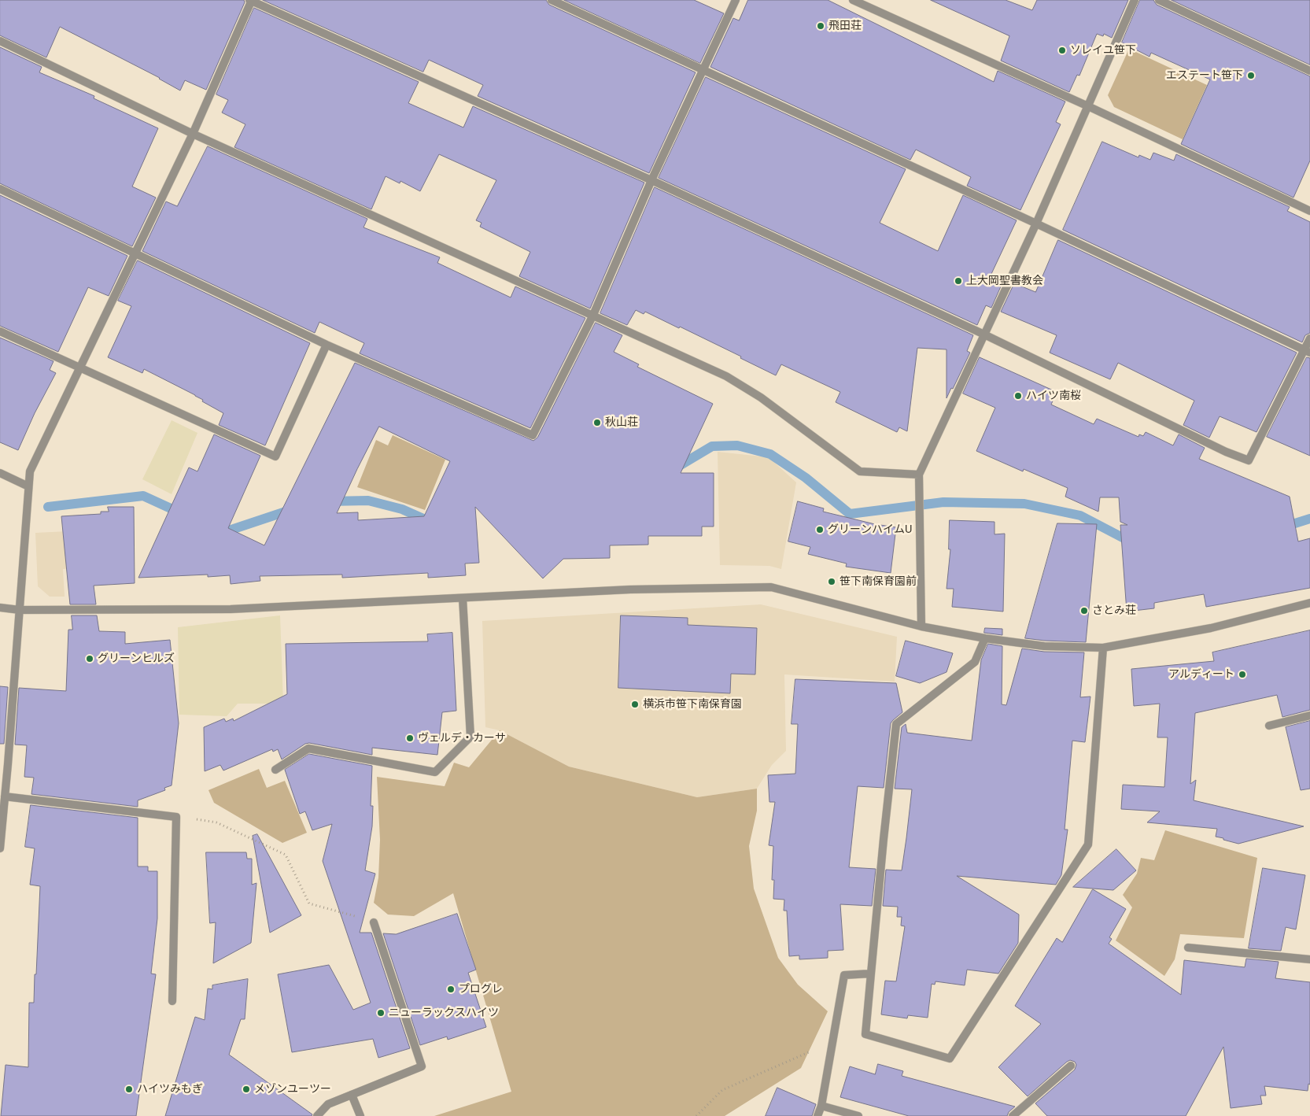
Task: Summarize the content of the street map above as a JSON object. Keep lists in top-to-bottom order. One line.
{"places":["飛田荘","ソレイユ笹下","エステート笹下","上大岡聖書教会","ハイツ南桜","秋山荘","グリーンハイムU","笹下南保育園前","さとみ荘","グリーンヒルズ","アルディート","横浜市笹下南保育園","ヴェルデ・カーサ","プログレ","ニューラックスハイツ","ハイツみもぎ","メゾンユーツー"]}
